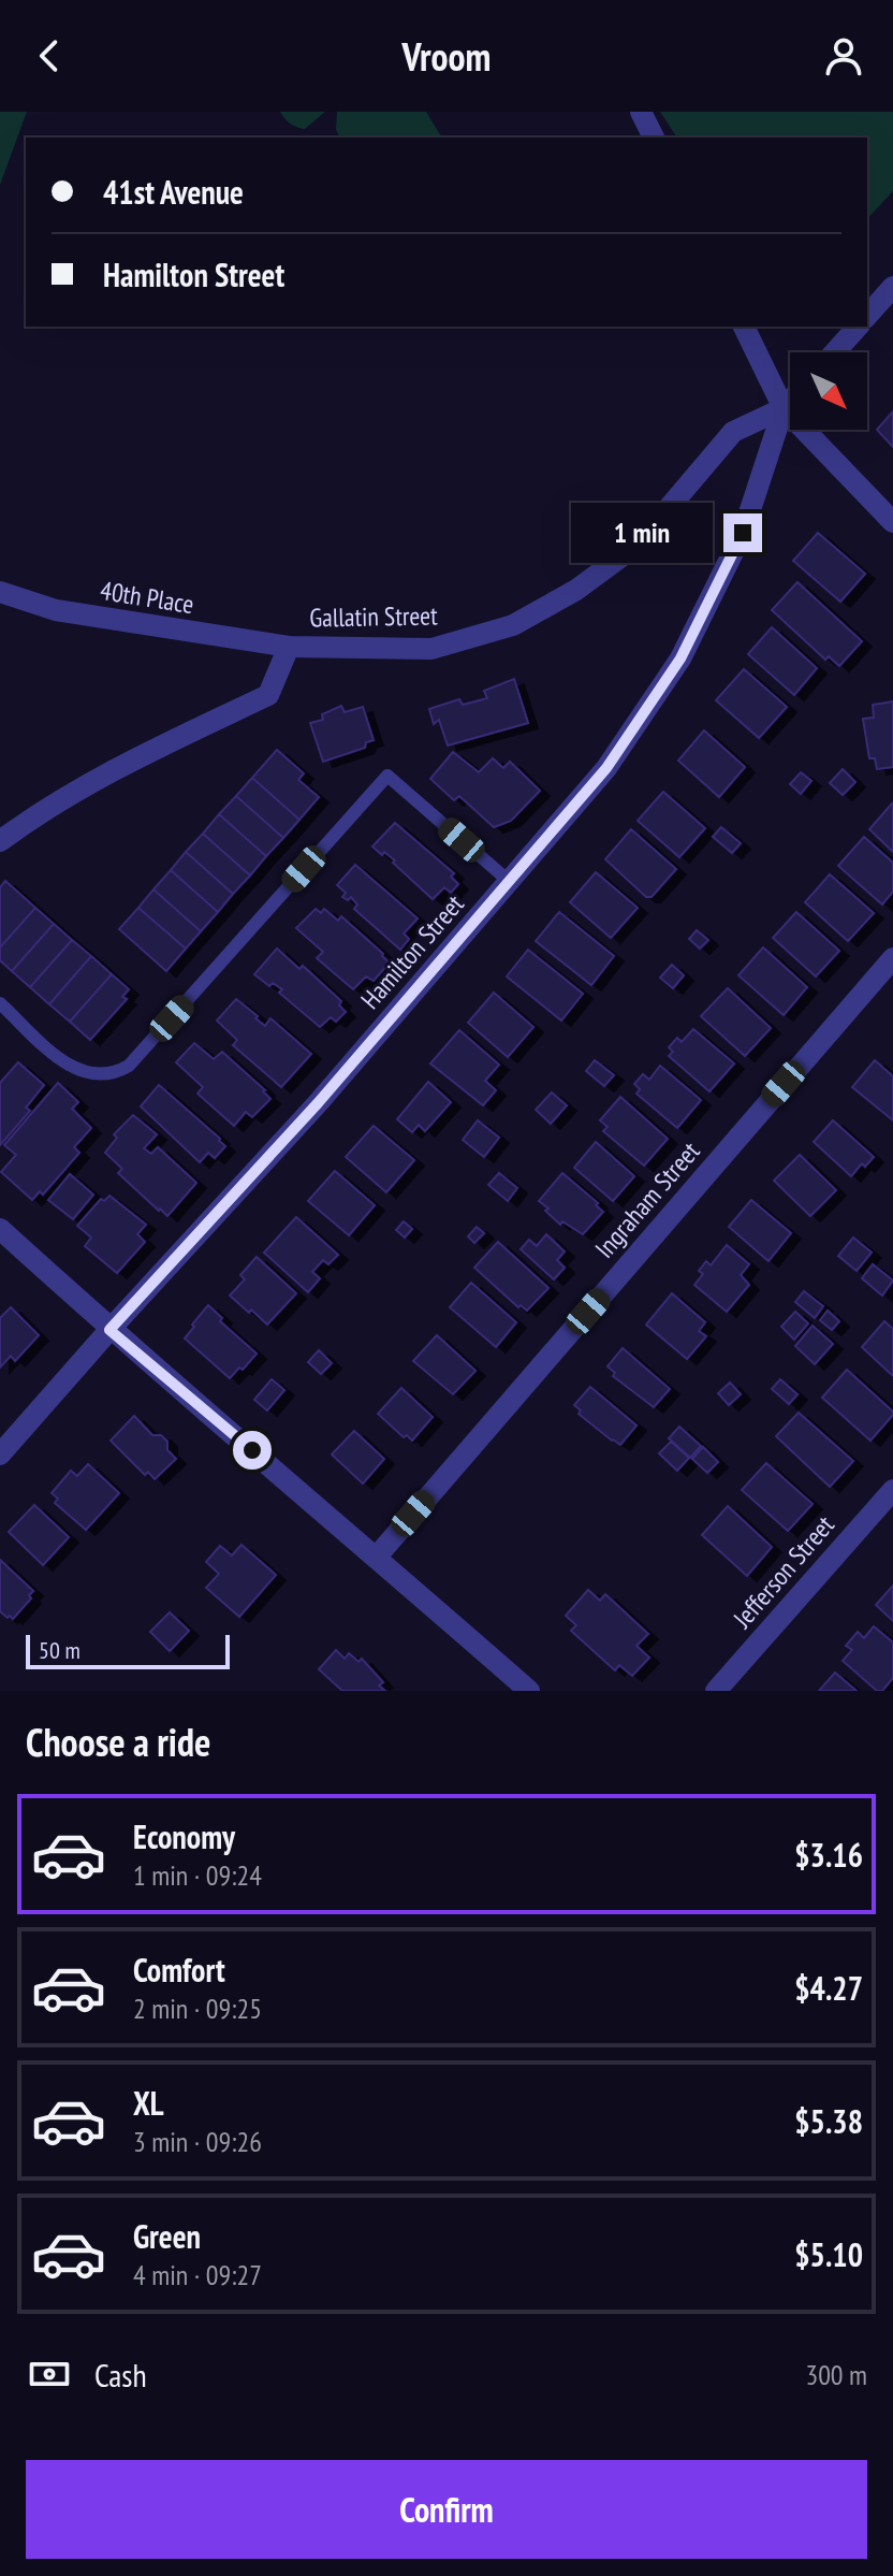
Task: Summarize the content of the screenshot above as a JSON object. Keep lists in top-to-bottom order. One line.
{"streets":{"street":["40th Place","Gallatin Street","Hamilton Street","Ingraham Street","Jefferson Street"]},"crossings":[["40th Place","Gallatin Street"],["Gallatin Street","Hamilton Street"]],"scale_bar":"50 m","north":"bottom right","page":{"header":"Vroom","banner":["41st Avenue","Hamilton Street"],"bubble":"1 min","scale":"50 m","heading":"Choose a ride","list":[{"name":"Economy","note":"1 min · 09:24","value":"$3.16"},{"name":"Comfort","note":"2 min · 09:25","value":"$4.27"},{"name":"XL","note":"3 min · 09:26","value":"$5.38"},{"name":"Green","note":"4 min · 09:27","value":"$5.10"}],"pay":["Cash","300 m"],"buttons":"Confirm"}}
